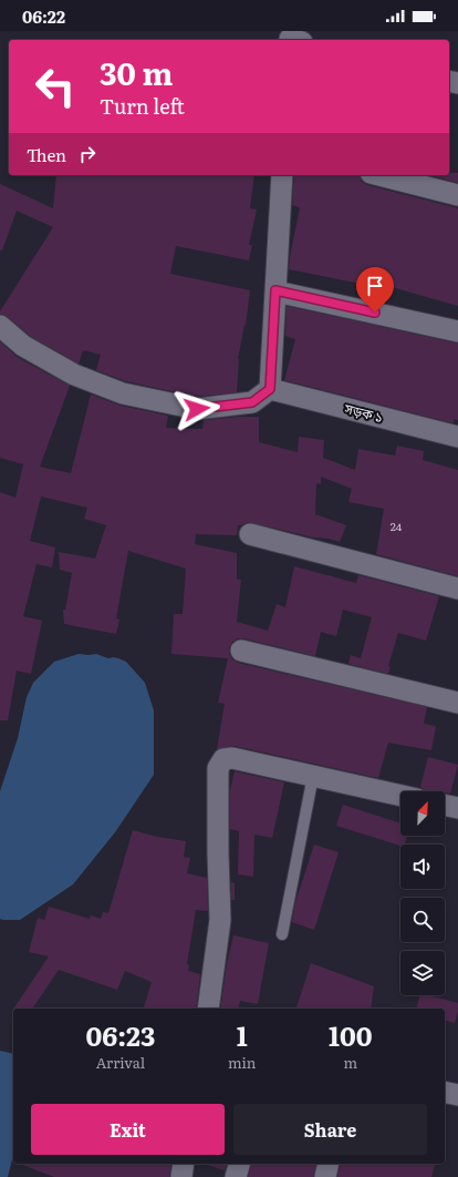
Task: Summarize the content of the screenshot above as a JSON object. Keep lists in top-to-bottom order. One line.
{"streets":{"street":["সড়ক ১"]},"house_numbers":["24"],"north":"top right","page":{"status":"06:22","turn":["30 m","Turn left"],"then":"Then","eta":["06:23","Arrival","1","min","100","m"],"buttons":["Exit","Share"]}}
